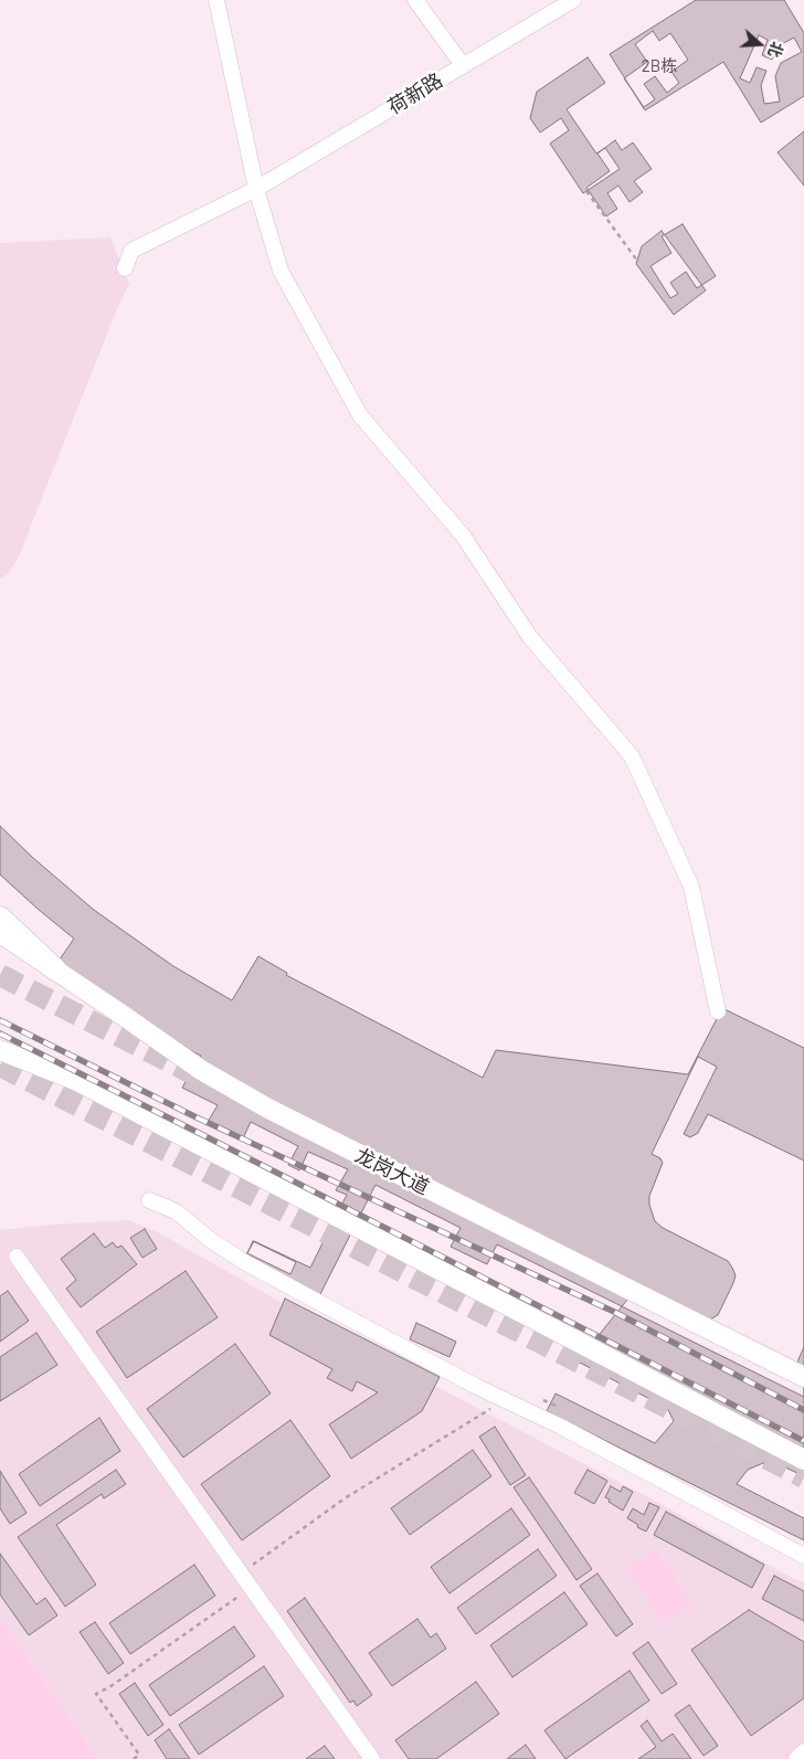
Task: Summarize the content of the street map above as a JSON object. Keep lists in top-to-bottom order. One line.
{"streets":{"main road":["龙岗大道"],"street":["荷新路"]},"house_numbers":["2B栋"],"north":"right"}
